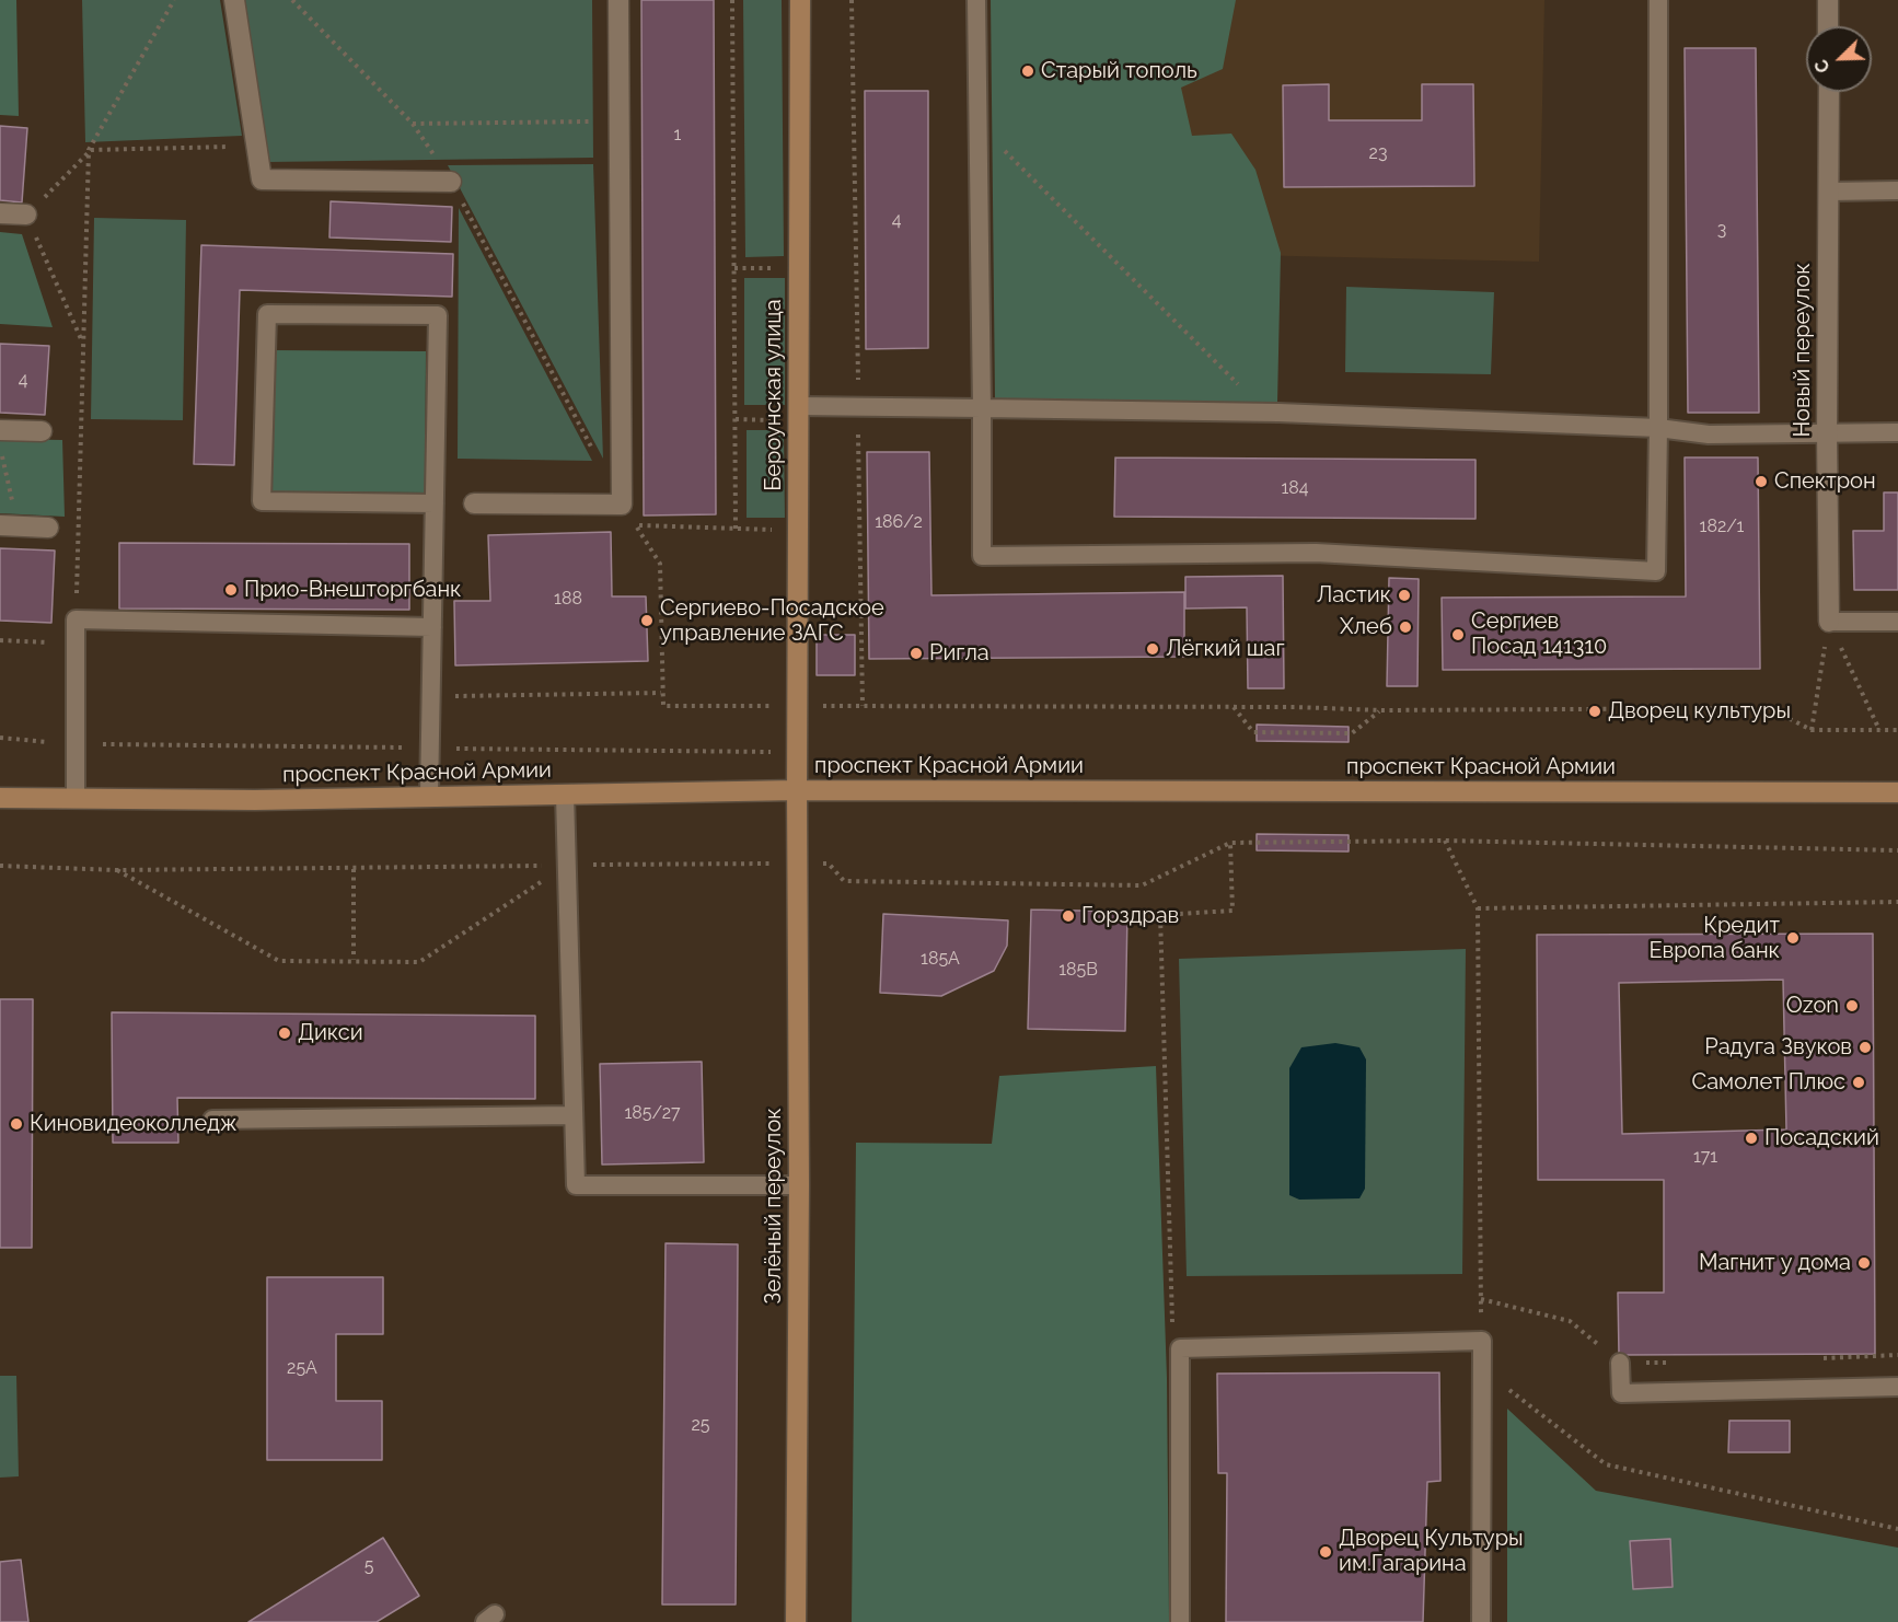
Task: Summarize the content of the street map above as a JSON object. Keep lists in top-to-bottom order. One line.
{"streets":{"main road":["Бероунская улица","проспект Красной Армии","Зелёный переулок"],"street":["Новый переулок"]},"crossings":[["Бероунская улица","проспект Красной Армии"],["Бероунская улица","Зелёный переулок"],["проспект Красной Армии","Зелёный переулок"]],"places":["Старый тополь","Спектрон","Прио-Внешторгбанк","Ластик","Сергиево-Посадское управление ЗАГС","Хлеб","Сергиев Посад 141310","Лёгкий шаг","Ригла","Дворец культуры","Горздрав","Кредит Европа банк","Ozon","Дикси","Радуга Звуков","Самолет Плюс","Киновидеоколледж","Посадский","Магнит у дома","Дворец Культуры им.Гагарина"],"house_numbers":["1","23","4","3","4","184","186/2","182/1","188","185А","185В","185/27","171","25А","25","5"],"north":"bottom left"}
